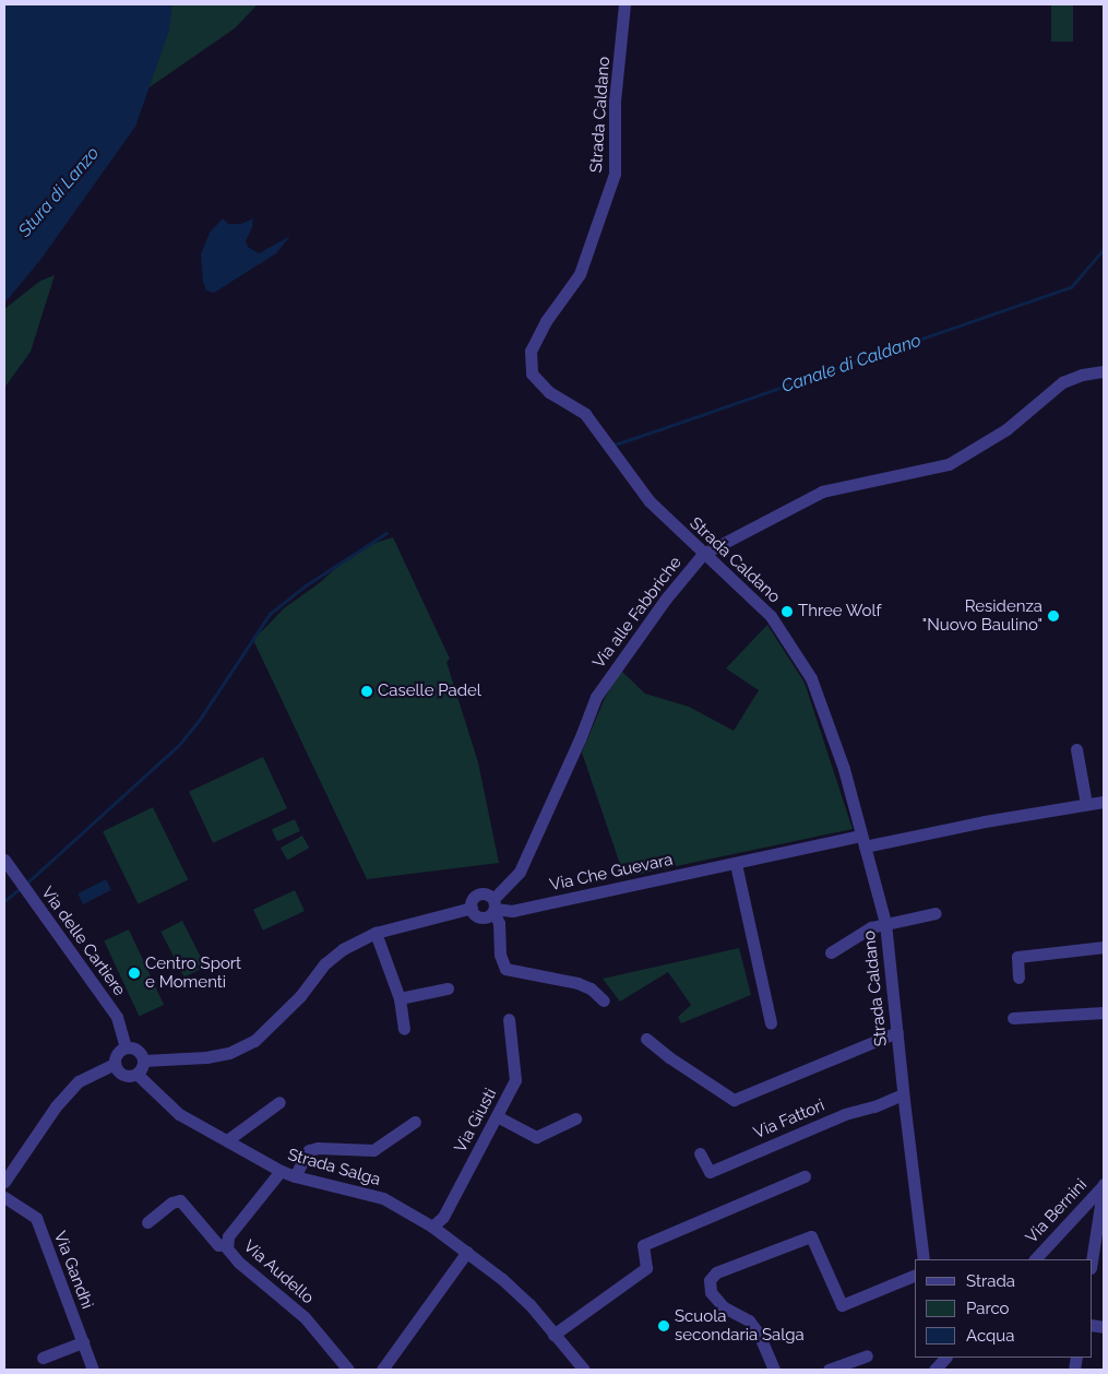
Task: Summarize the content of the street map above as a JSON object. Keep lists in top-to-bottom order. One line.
{"streets":{"street":["Strada Caldano","Via alle Fabbriche","Via Che Guevara","Via delle Cartiere","Via Fattori","Via Giusti","Strada Salga","Via Bernini","Via Gandhi","Via Audello"]},"crossings":[["Strada Caldano","Via alle Fabbriche"],["Strada Caldano","Via Che Guevara"],["Strada Caldano","Via Fattori"],["Via alle Fabbriche","Via Che Guevara"],["Via delle Cartiere","Strada Salga"],["Via Giusti","Strada Salga"],["Strada Salga","Via Audello"]],"water":["Stura di Lanzo","Canale di Caldano"],"places":["Three Wolf","Residenza \"Nuovo Baulino\"","Caselle Padel","Centro Sport e Momenti","Scuola secondaria Salga"],"legend":["Strada","Parco","Acqua"]}
